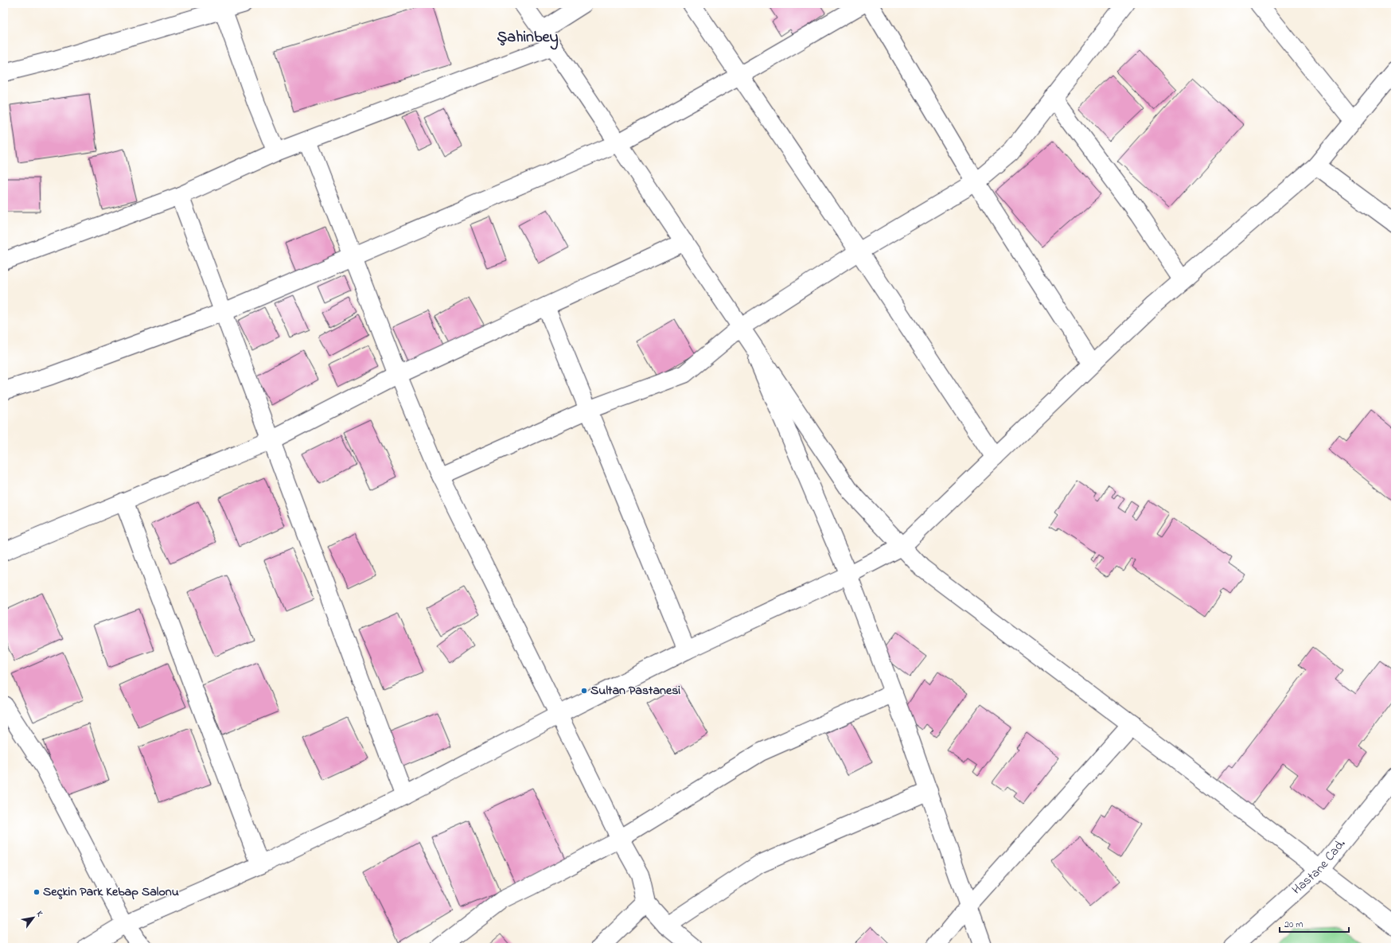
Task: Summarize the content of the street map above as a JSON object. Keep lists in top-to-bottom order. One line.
{"streets":{"street":["Hastane Cad."]},"districts":["Şahinbey"],"places":["Sultan Pastanesi","Seçkin Park Kebap Salonu"],"scale_bar":"20 m","north":"top right"}
